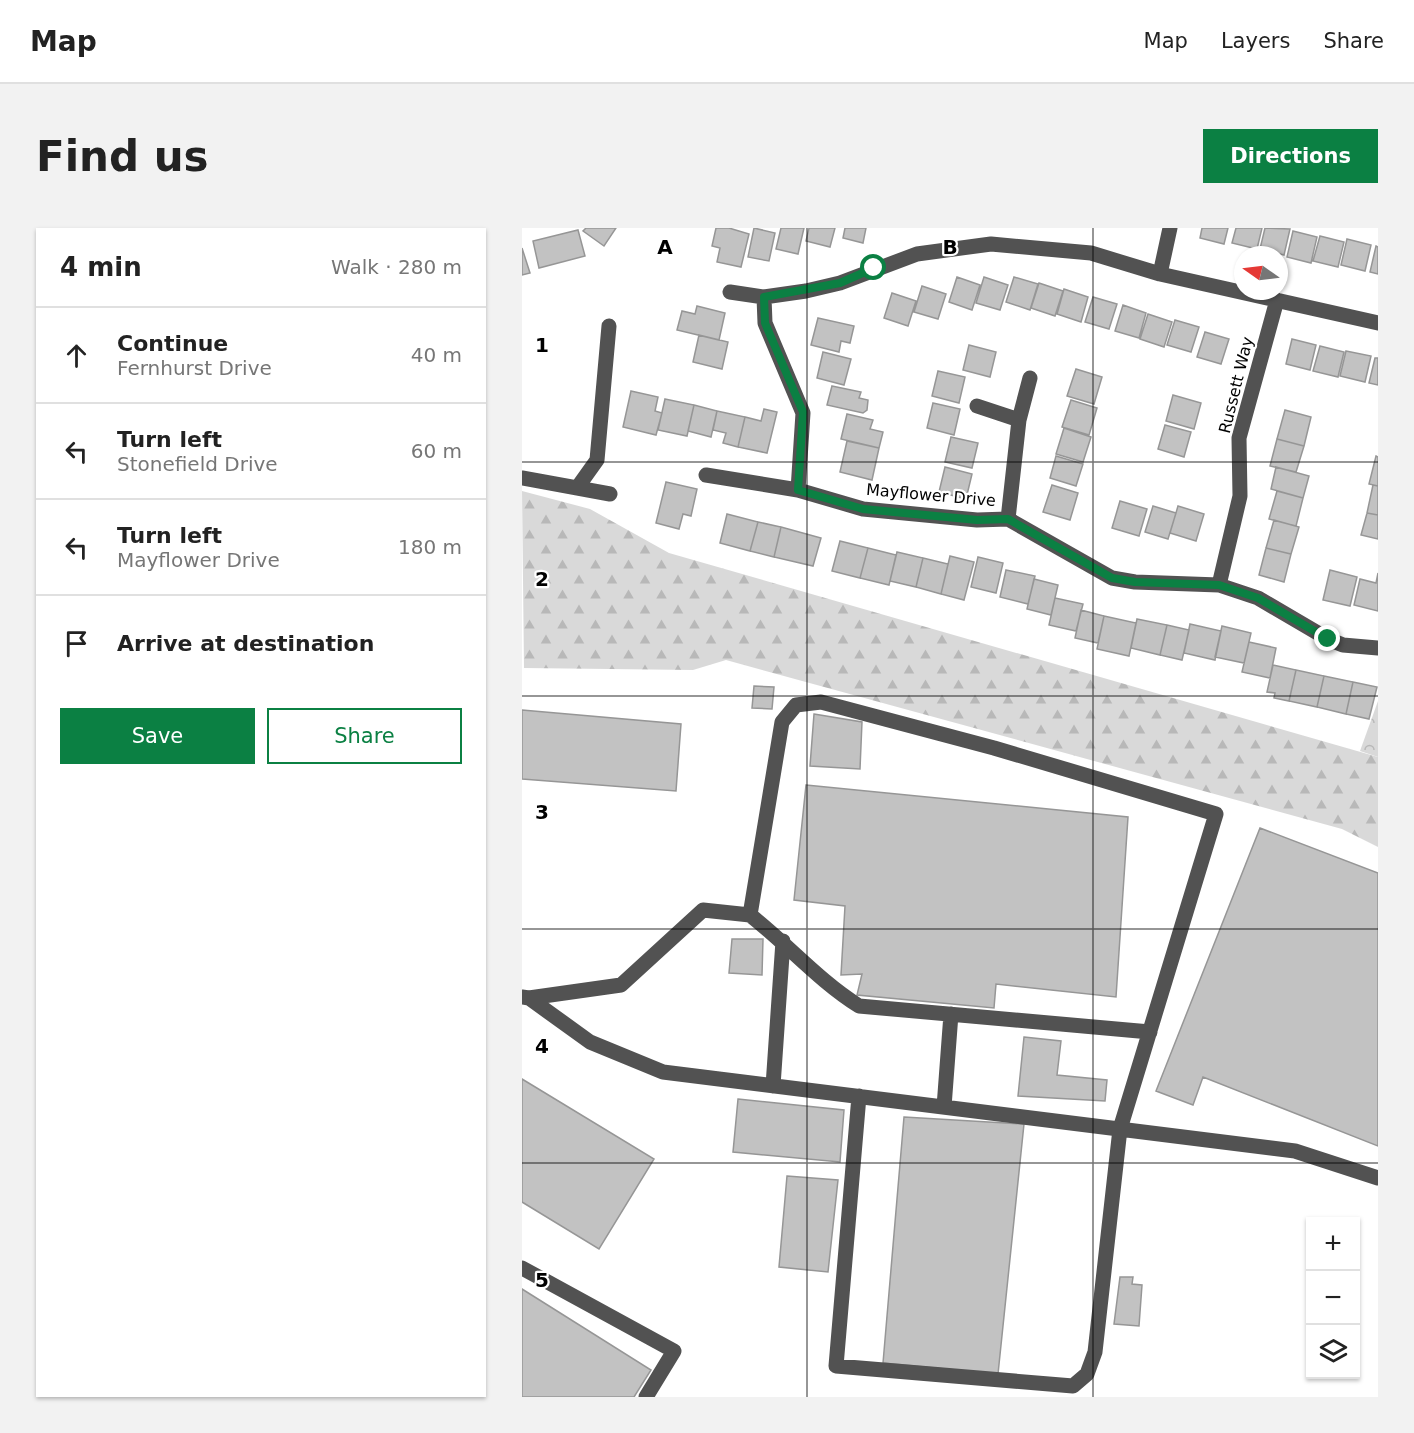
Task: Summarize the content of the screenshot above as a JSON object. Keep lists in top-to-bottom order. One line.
{"streets":{"street":["Russett Way","Mayflower Drive"]},"crossings":[["Russett Way","Mayflower Drive"]],"north":"left","page":{"header":"Map","nav":["Map","Layers","Share"],"buttons":["Directions",["Save","Share"]],"title":"Find us","heading":["4 min","Walk · 280 m"],"list":[["Continue","Fernhurst Drive","40 m"],["Turn left","Stonefield Drive","60 m"],["Turn left","Mayflower Drive","180 m"],"Arrive at destination"],"map_buttons":["+","−"]},"grid":{"columns":["A","B"],"rows":["1","2","3","4","5"]}}
